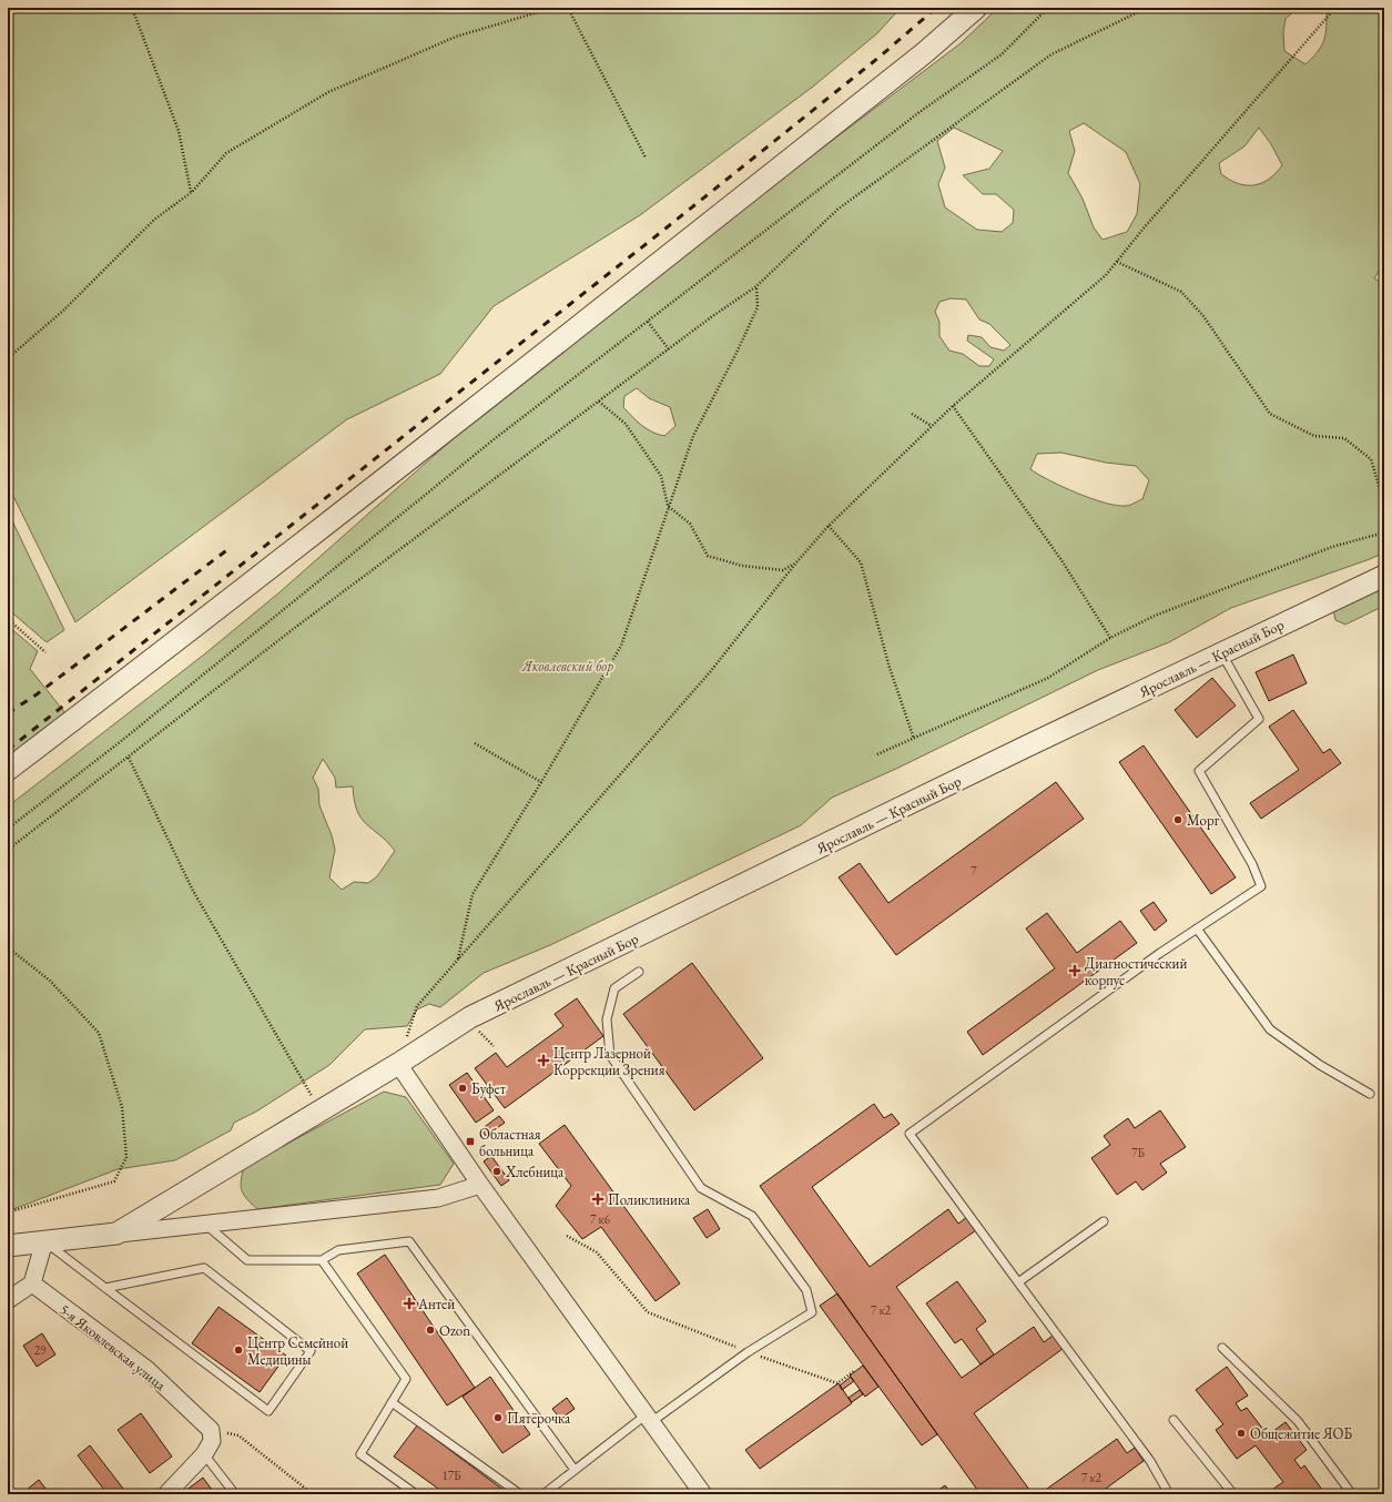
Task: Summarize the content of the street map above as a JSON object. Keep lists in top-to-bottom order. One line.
{"streets":{"street":["Ярославль — Красный Бор","5-я Яковлевская улица"]},"parks":["Яковлевский бор"],"places":{"other":["Морг","Буфет","Хлебница","Ozon","Центр Семейной Медицины","Пятёрочка","Общежитие ЯОБ"],"health":["Диагностический корпус","Центр Лазерной Коррекции Зрения","Поликлиника","Антей"],"transit":["Областная больница"]},"house_numbers":["7","7Б","7 к6","7 к2","29","17Б","7 к2"]}
